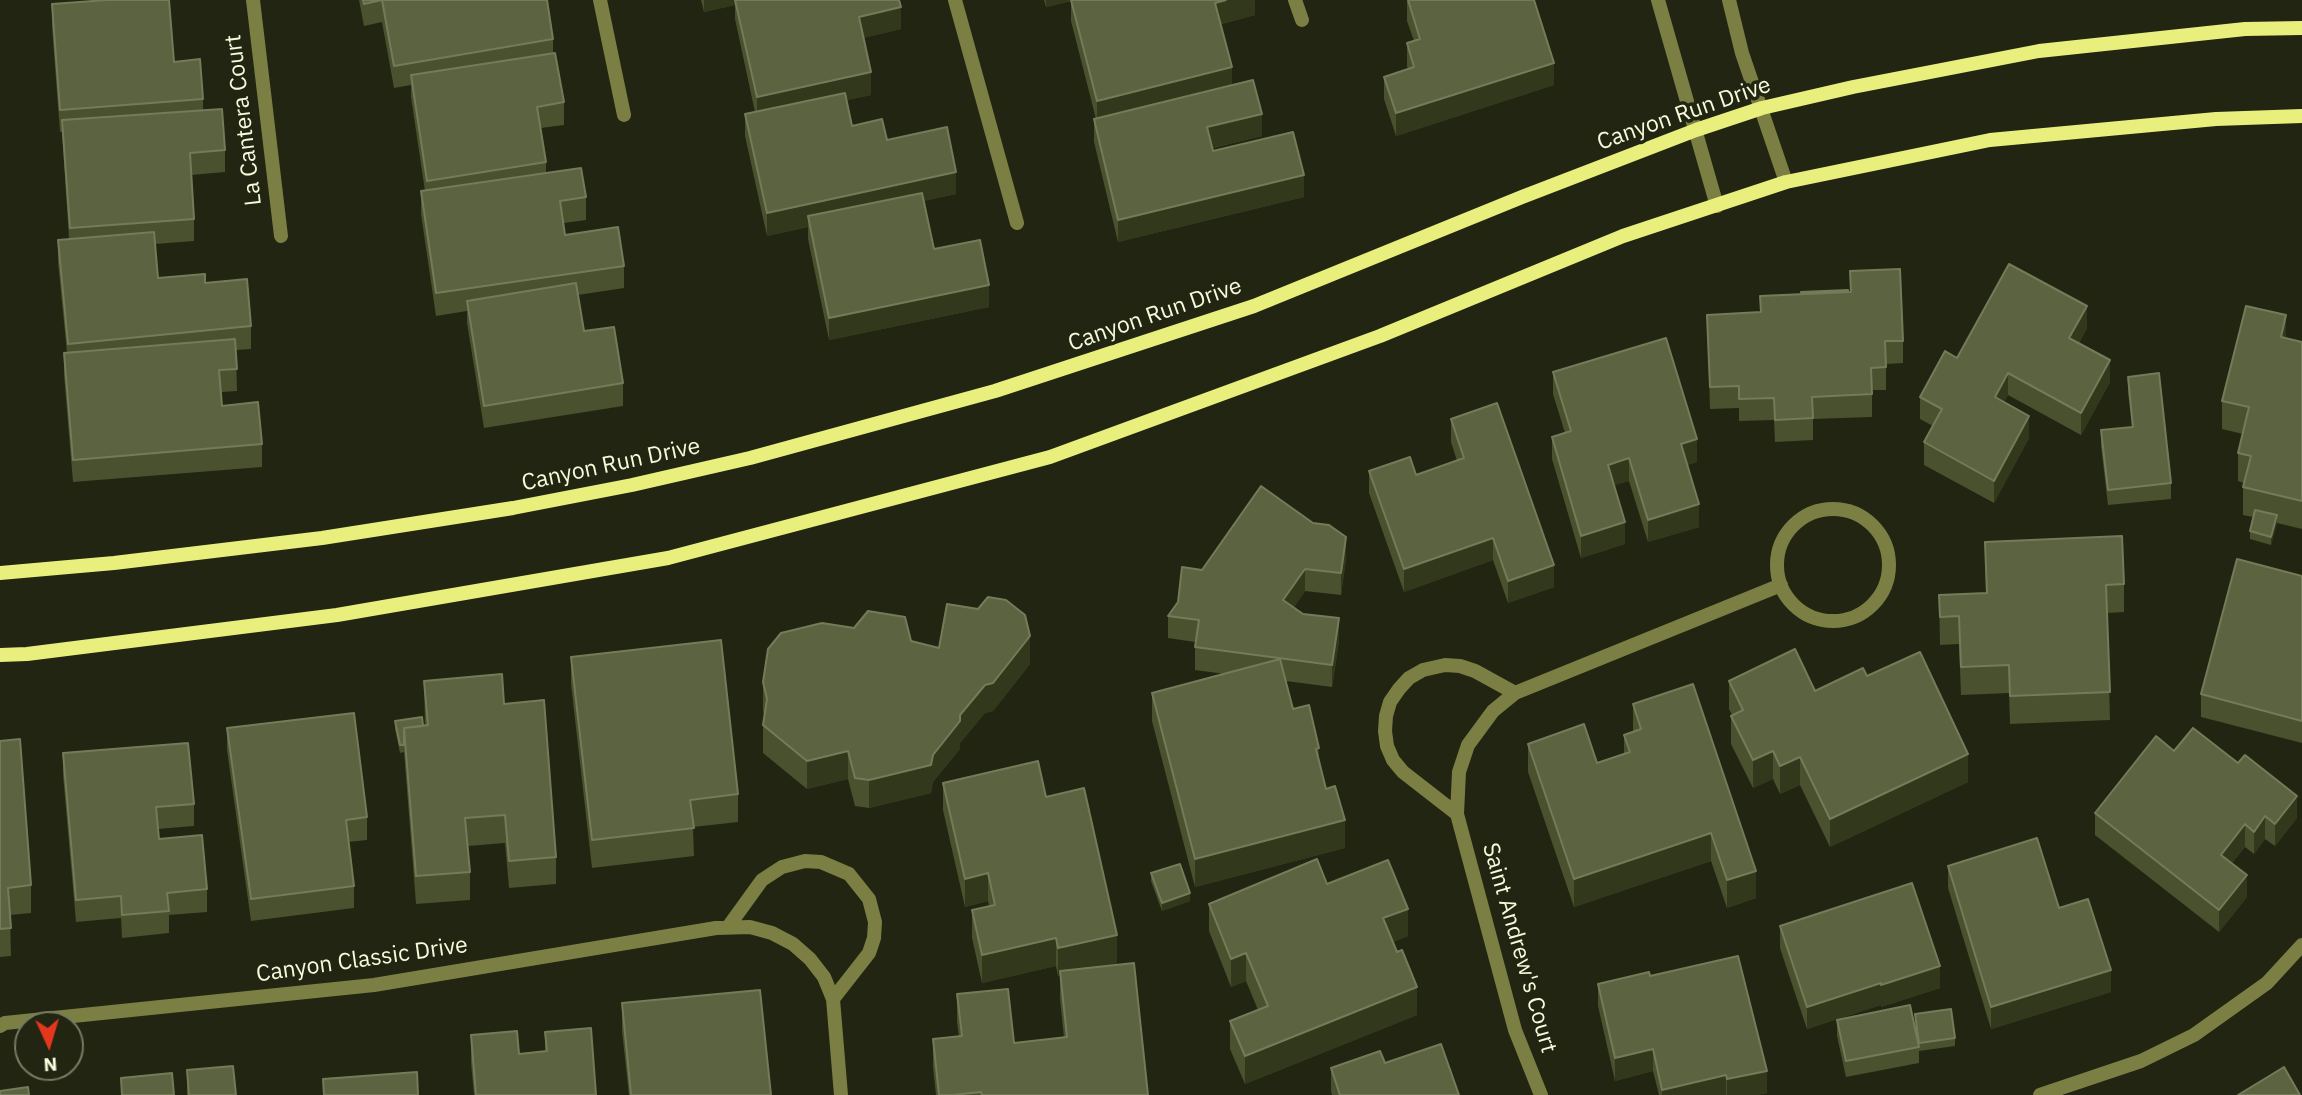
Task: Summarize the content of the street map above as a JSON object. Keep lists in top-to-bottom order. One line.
{"streets":{"street":["Canyon Run Drive","La Cantera Court","Saint Andrew's Court","Canyon Classic Drive"]},"north":"bottom"}
